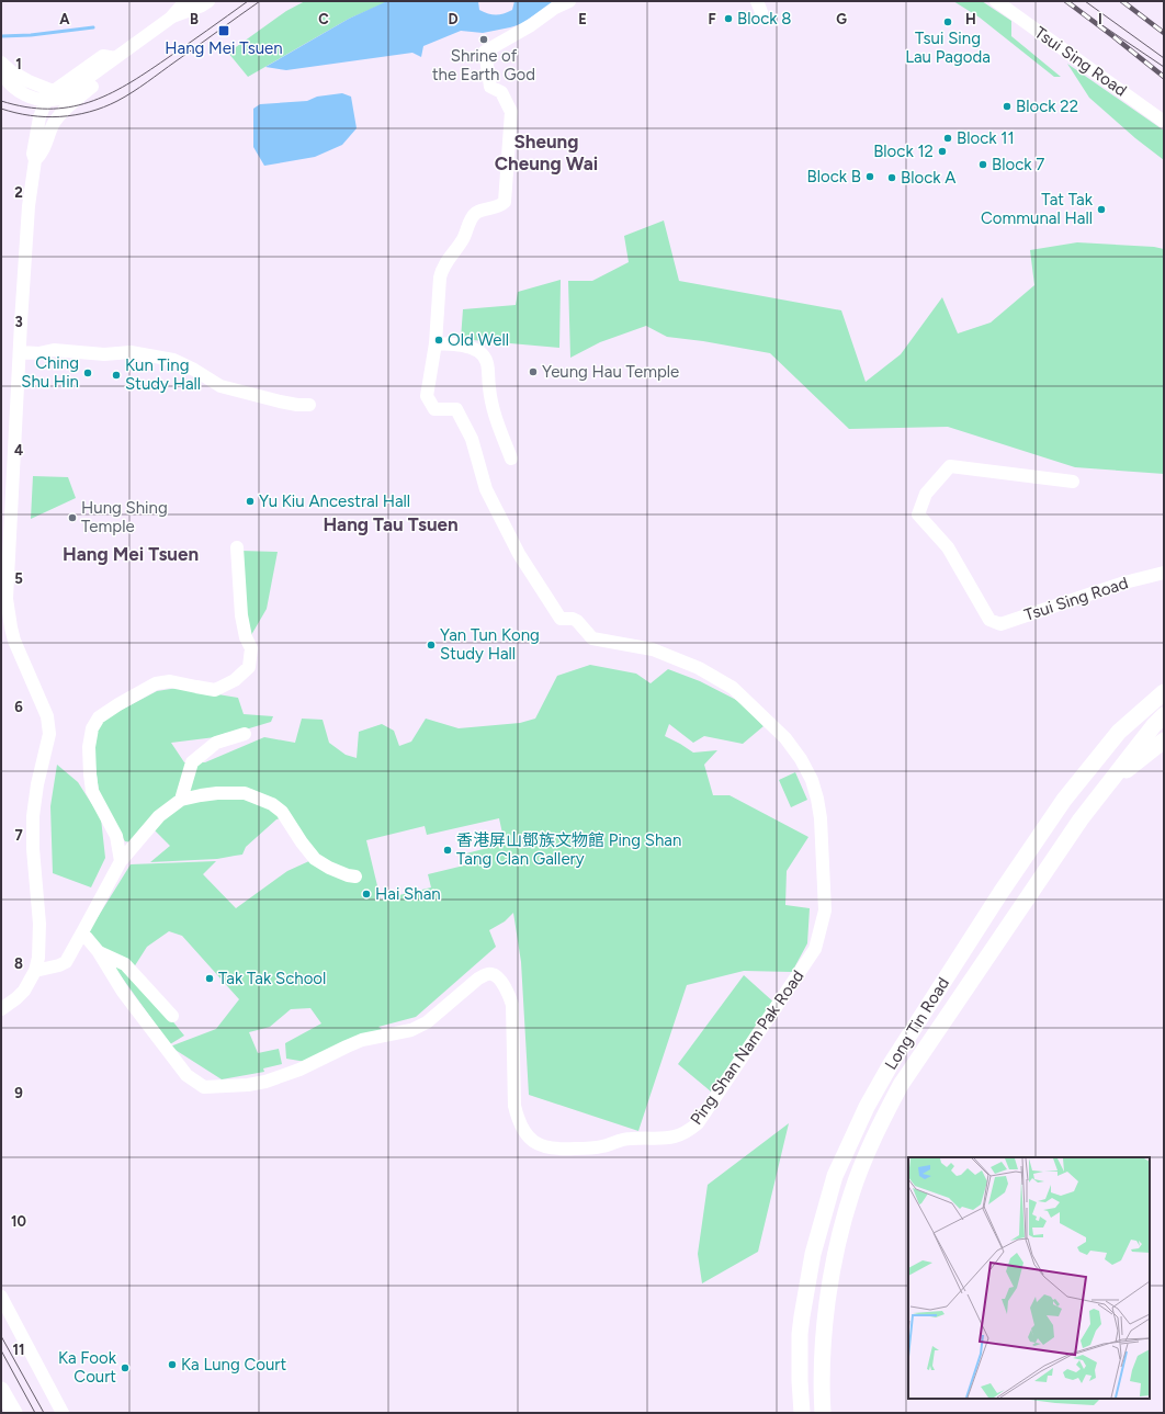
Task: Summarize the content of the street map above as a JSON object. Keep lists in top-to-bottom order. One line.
{"streets":{"main road":["Long Tin Road"],"street":["Tsui Sing Road","Ping Shan Nam Pak Road"]},"districts":["Sheung Cheung Wai","Hang Tau Tsuen","Hang Mei Tsuen"],"places":{"other":["Block 8","Tsui Sing Lau Pagoda","Shrine of the Earth God","Block 22","Block 11","Block 12","Block 7","Block B","Block A","Tat Tak Communal Hall","Old Well","Yeung Hau Temple","Ching Shu Hin","Kun Ting Study Hall","Yu Kiu Ancestral Hall","Hung Shing Temple","Yan Tun Kong Study Hall","香港屏山鄧族文物館 Ping Shan Tang Clan Gallery","Hai Shan","Tak Tak School","Ka Lung Court","Ka Fook Court"],"transit":["Hang Mei Tsuen"]},"grid":{"columns":["A","B","C","D","E","F","G","H","I"],"rows":["1","2","3","4","5","6","7","8","9","10","11"]}}
